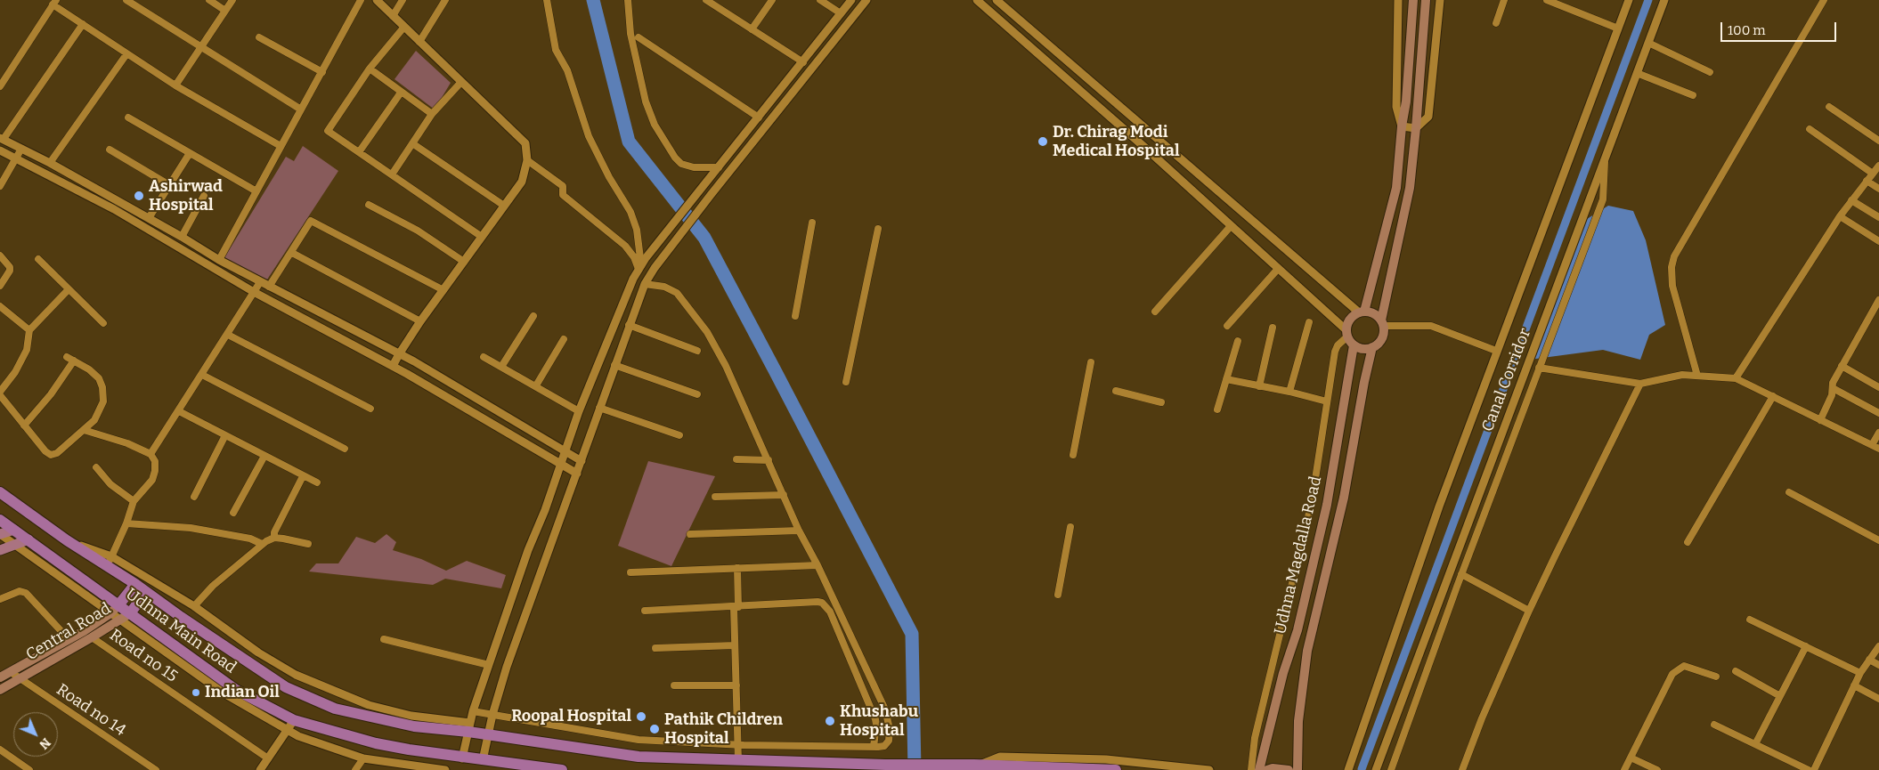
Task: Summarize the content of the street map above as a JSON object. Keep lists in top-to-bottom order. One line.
{"streets":{"highway":["Udhna Main Road","Central Road"],"main road":["Udhna Magdalla Road"],"street":["Canal Corridor","Road no 15","Road no 14"]},"crossings":[["Udhna Main Road","Central Road"],["Central Road","Road no 15"],["Central Road","Road no 14"]],"places":["Dr. Chirag Modi Medical Hospital","Ashirwad Hospital","Indian Oil","Roopal Hospital","Khushabu Hospital","Pathik Children Hospital"],"scale_bar":"100 m","north":"bottom right"}
